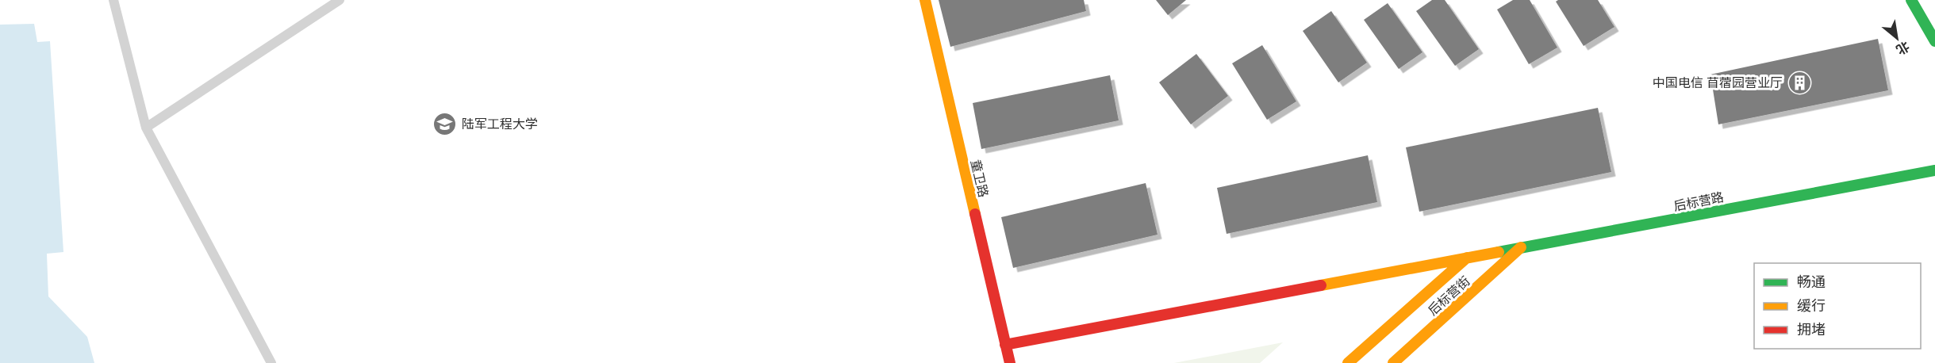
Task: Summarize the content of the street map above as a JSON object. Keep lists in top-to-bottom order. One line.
{"streets":{"street":["童卫路","后标营路","后标营街"]},"crossings":[["童卫路","后标营路"],["后标营路","后标营街"]],"places":{"building":["中国电信 苜蓿园营业厅"],"school or university":["陆军工程大学"]},"legend":["畅通","缓行","拥堵"],"north":"bottom right"}
